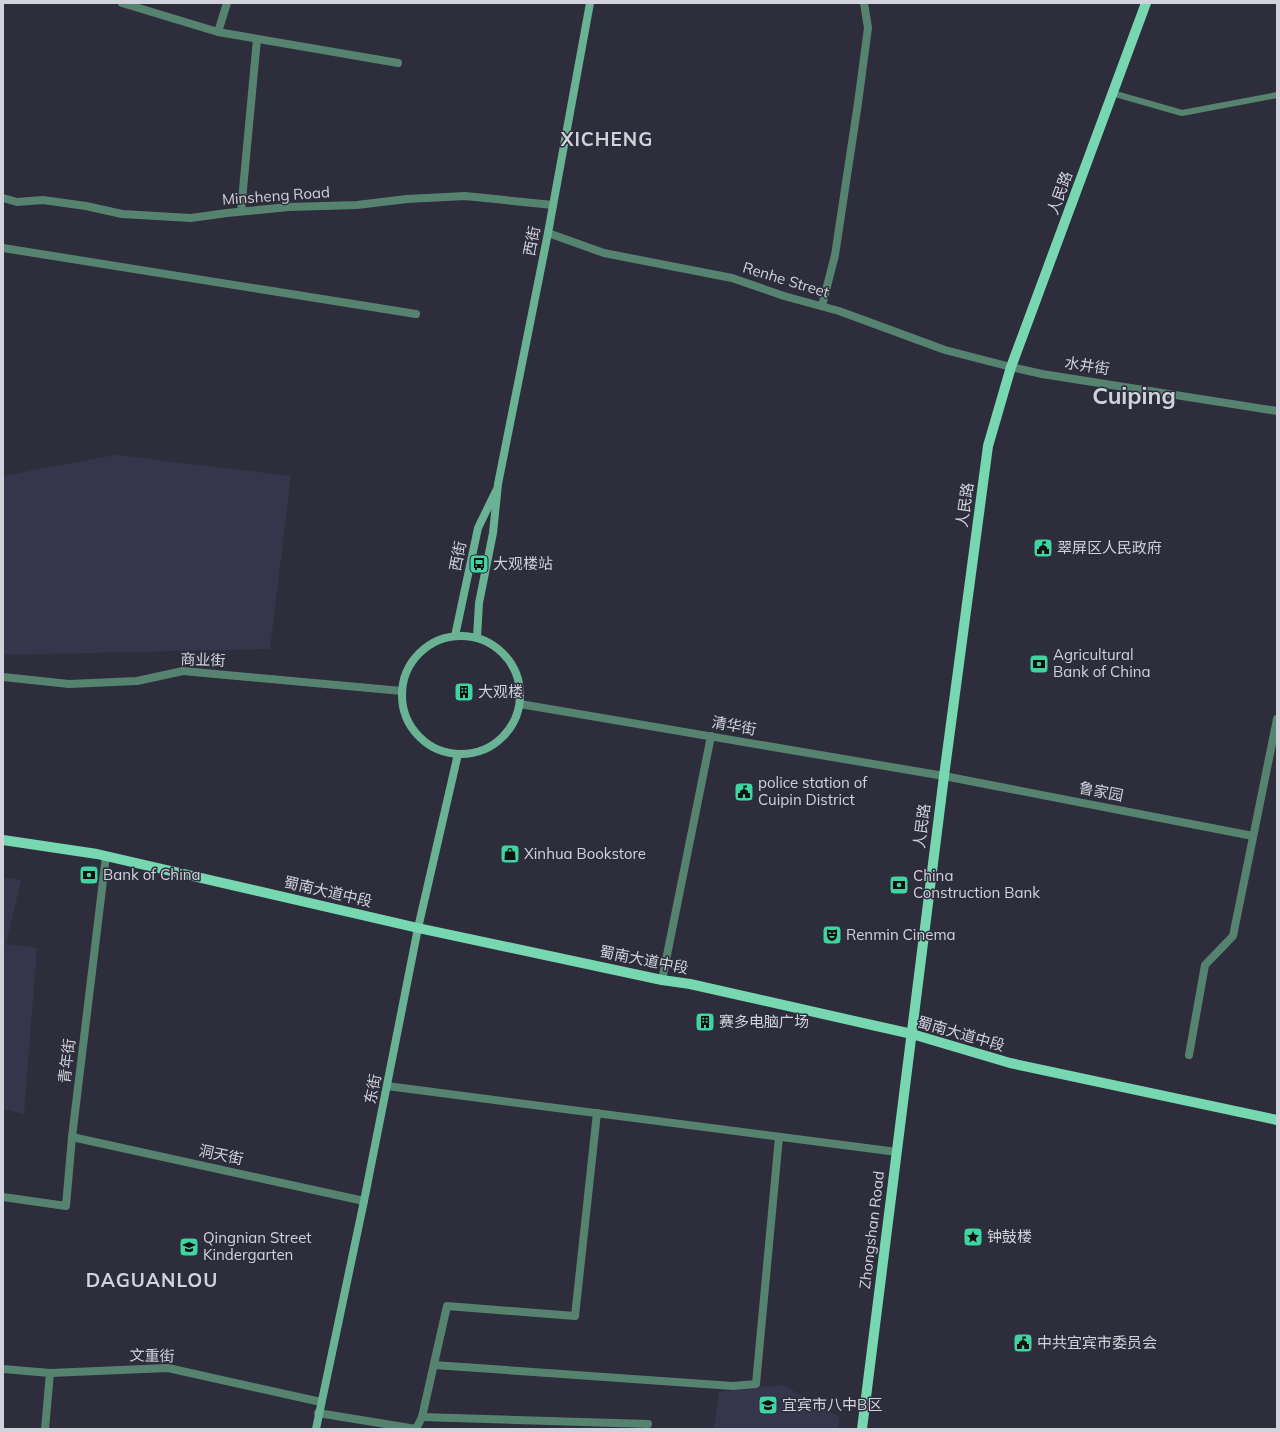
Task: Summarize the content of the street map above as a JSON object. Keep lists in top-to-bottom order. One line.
{"streets":{"main road":["人民路","西街","蜀南大道中段","东街","Zhongshan Road"],"street":["Minsheng Road","Renhe Street","水井街","商业街","清华街","鲁家园","青年街","洞天街","文重街"]},"crossings":[["人民路","Renhe Street"],["人民路","水井街"],["人民路","清华街"],["人民路","鲁家园"],["人民路","蜀南大道中段"],["人民路","Zhongshan Road"],["Minsheng Road","西街"],["西街","Renhe Street"],["西街","商业街"],["西街","清华街"],["西街","东街"],["Renhe Street","水井街"],["商业街","清华街"],["商业街","东街"],["清华街","鲁家园"],["清华街","东街"],["蜀南大道中段","青年街"],["蜀南大道中段","东街"],["蜀南大道中段","Zhongshan Road"],["青年街","洞天街"],["东街","洞天街"],["东街","文重街"]],"districts":["XICHENG","Cuiping","DAGUANLOU"],"places":{"public building":["翠屏区人民政府","police station of Cuipin District","中共宜宾市委员会"],"bus stop":["大观楼站"],"bank":["Agricultural Bank of China","Bank of China","China Construction Bank"],"building":["大观楼","赛多电脑广场"],"shop":["Xinhua Bookstore"],"theatre":["Renmin Cinema"],"place":["钟鼓楼"],"school or university":["Qingnian Street Kindergarten","宜宾市八中B区"]}}
